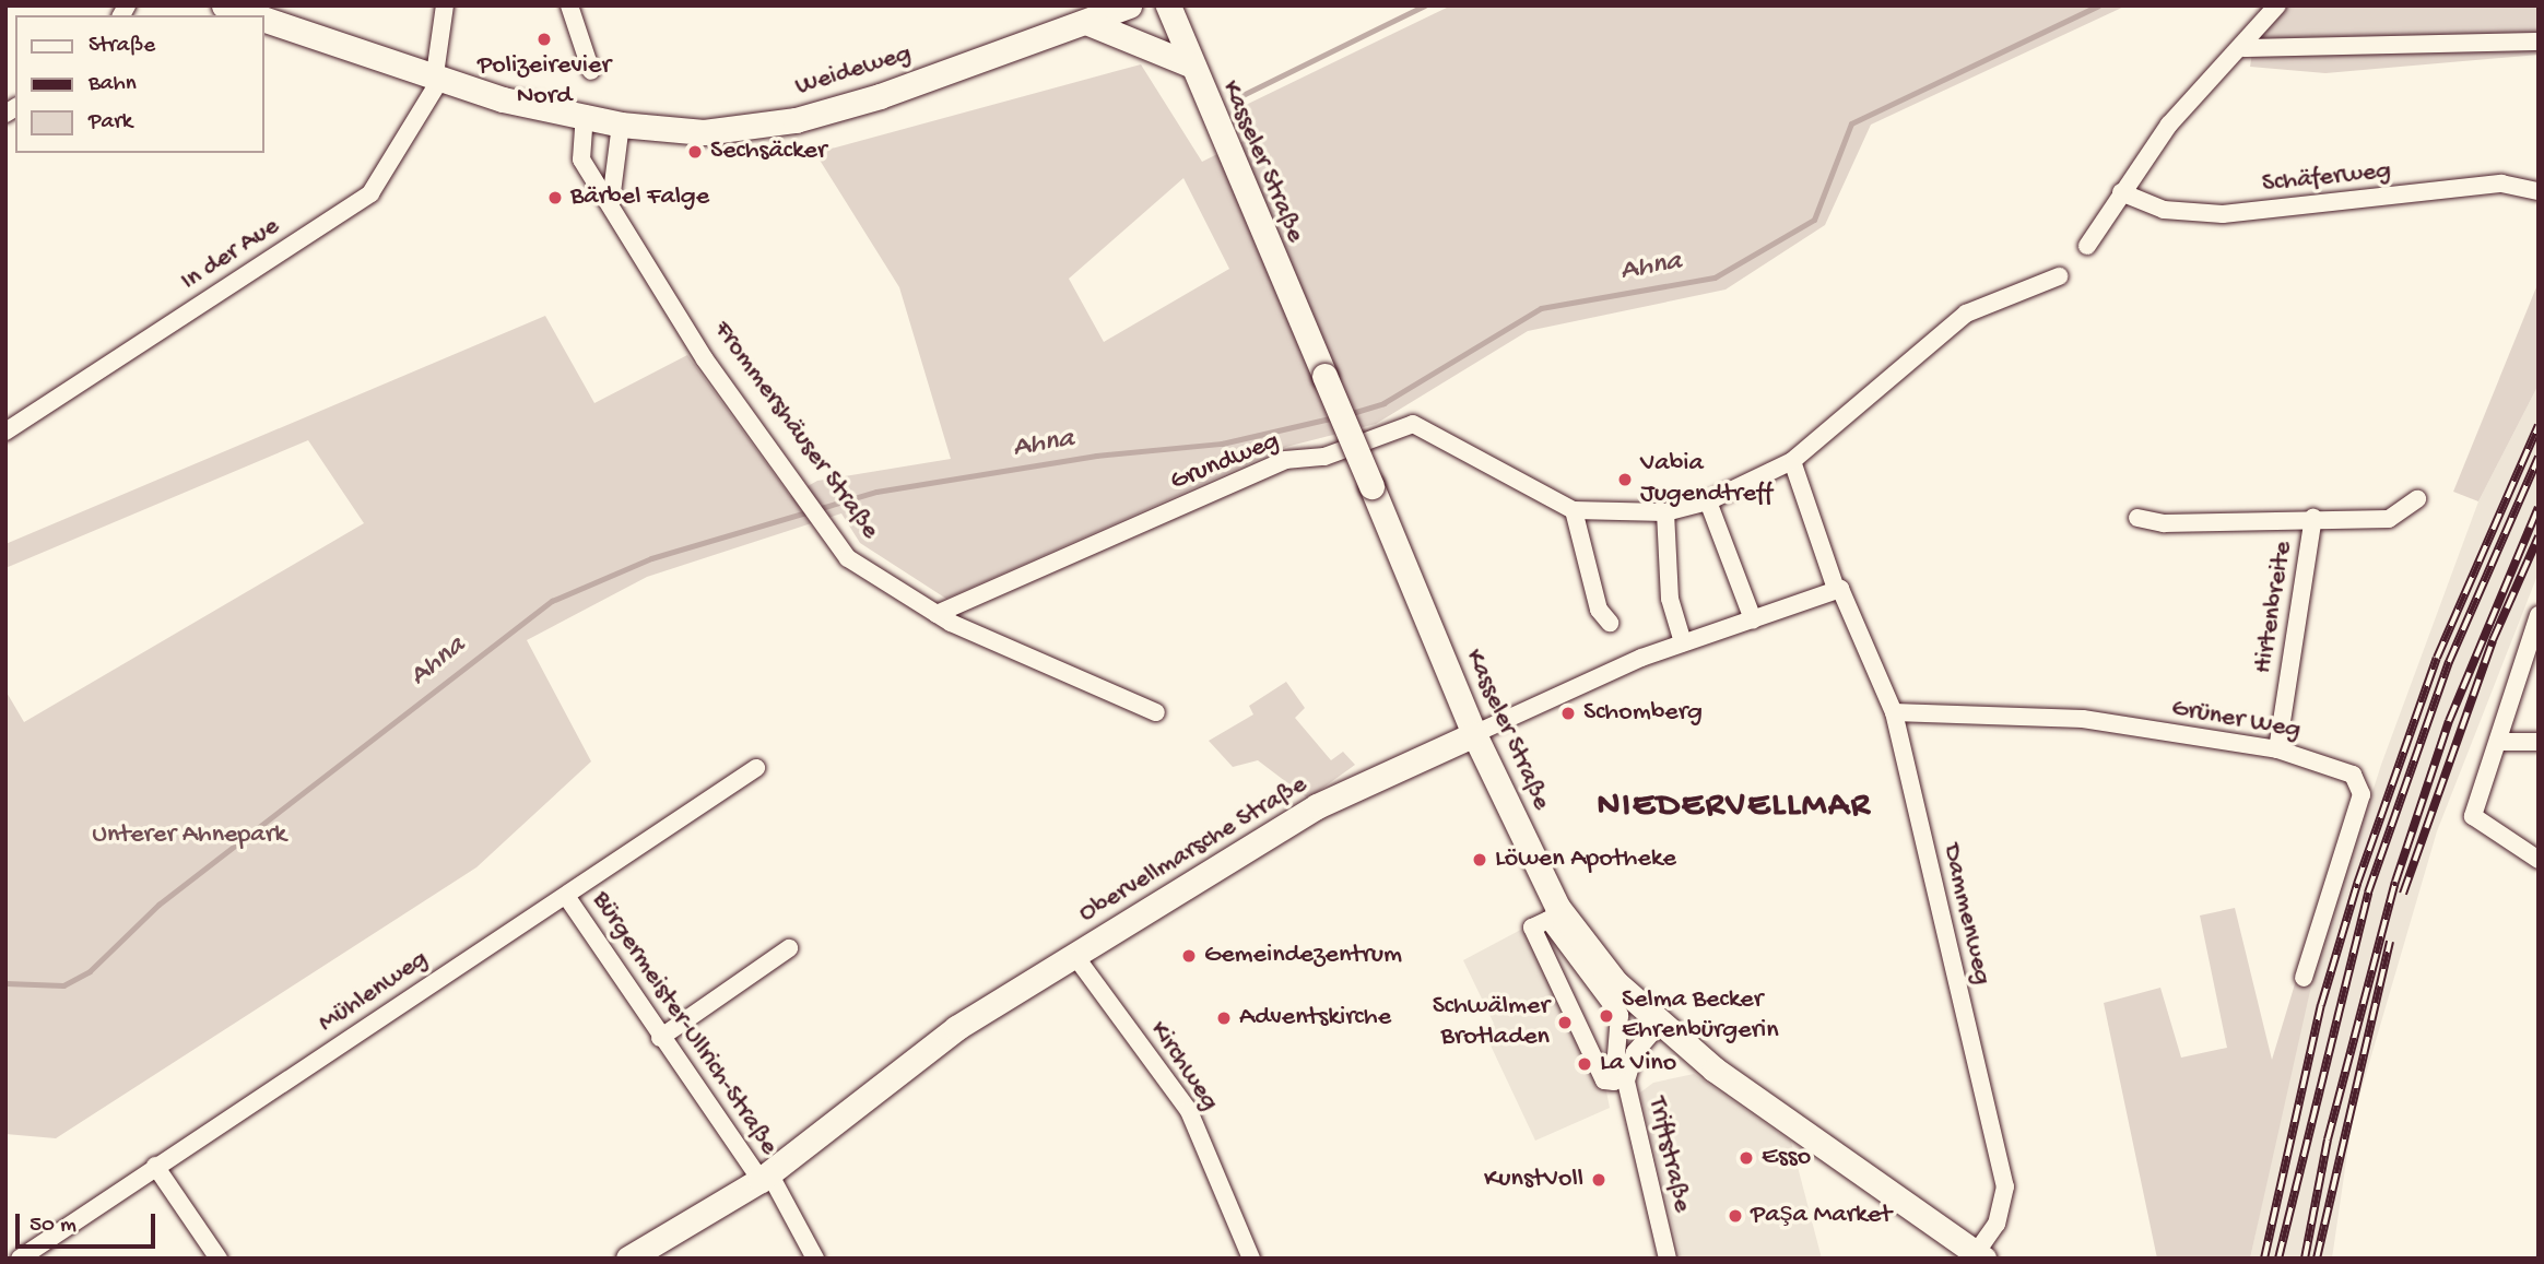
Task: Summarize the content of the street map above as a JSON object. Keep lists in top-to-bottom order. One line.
{"streets":{"main road":["Weideweg","Kasseler Straße","Obervellmarsche Straße"],"street":["Schäferweg","In der Aue","Frommershäuser Straße","Grundweg","Hirtenbreite","Grüner Weg","Dammenweg","Mühlenweg","Bürgermeister-Ullrich-Straße","Kirchweg","Triftstraße"]},"crossings":[["Weideweg","Kasseler Straße"],["Weideweg","Frommershäuser Straße"],["Kasseler Straße","Obervellmarsche Straße"],["Kasseler Straße","Dammenweg"],["Kasseler Straße","Triftstraße"],["Frommershäuser Straße","Grundweg"],["Hirtenbreite","Grüner Weg"],["Grüner Weg","Dammenweg"],["Obervellmarsche Straße","Dammenweg"],["Obervellmarsche Straße","Bürgermeister-Ullrich-Straße"],["Obervellmarsche Straße","Kirchweg"],["Mühlenweg","Bürgermeister-Ullrich-Straße"]],"districts":["NIEDERVELLMAR"],"water":["Ahna"],"parks":["Unterer Ahnepark"],"places":["Polizeirevier Nord","Sechsäcker","Bärbel Falge","Vabia Jugendtreff","Schomberg","Löwen Apotheke","Gemeindezentrum","Selma Becker Ehrenbürgerin","Adventskirche","Schwälmer Brotladen","La Vino","Esso","KunstVoll","Paşa Market"],"legend":["Straße","Bahn","Park"],"scale_bar":"50 m"}
